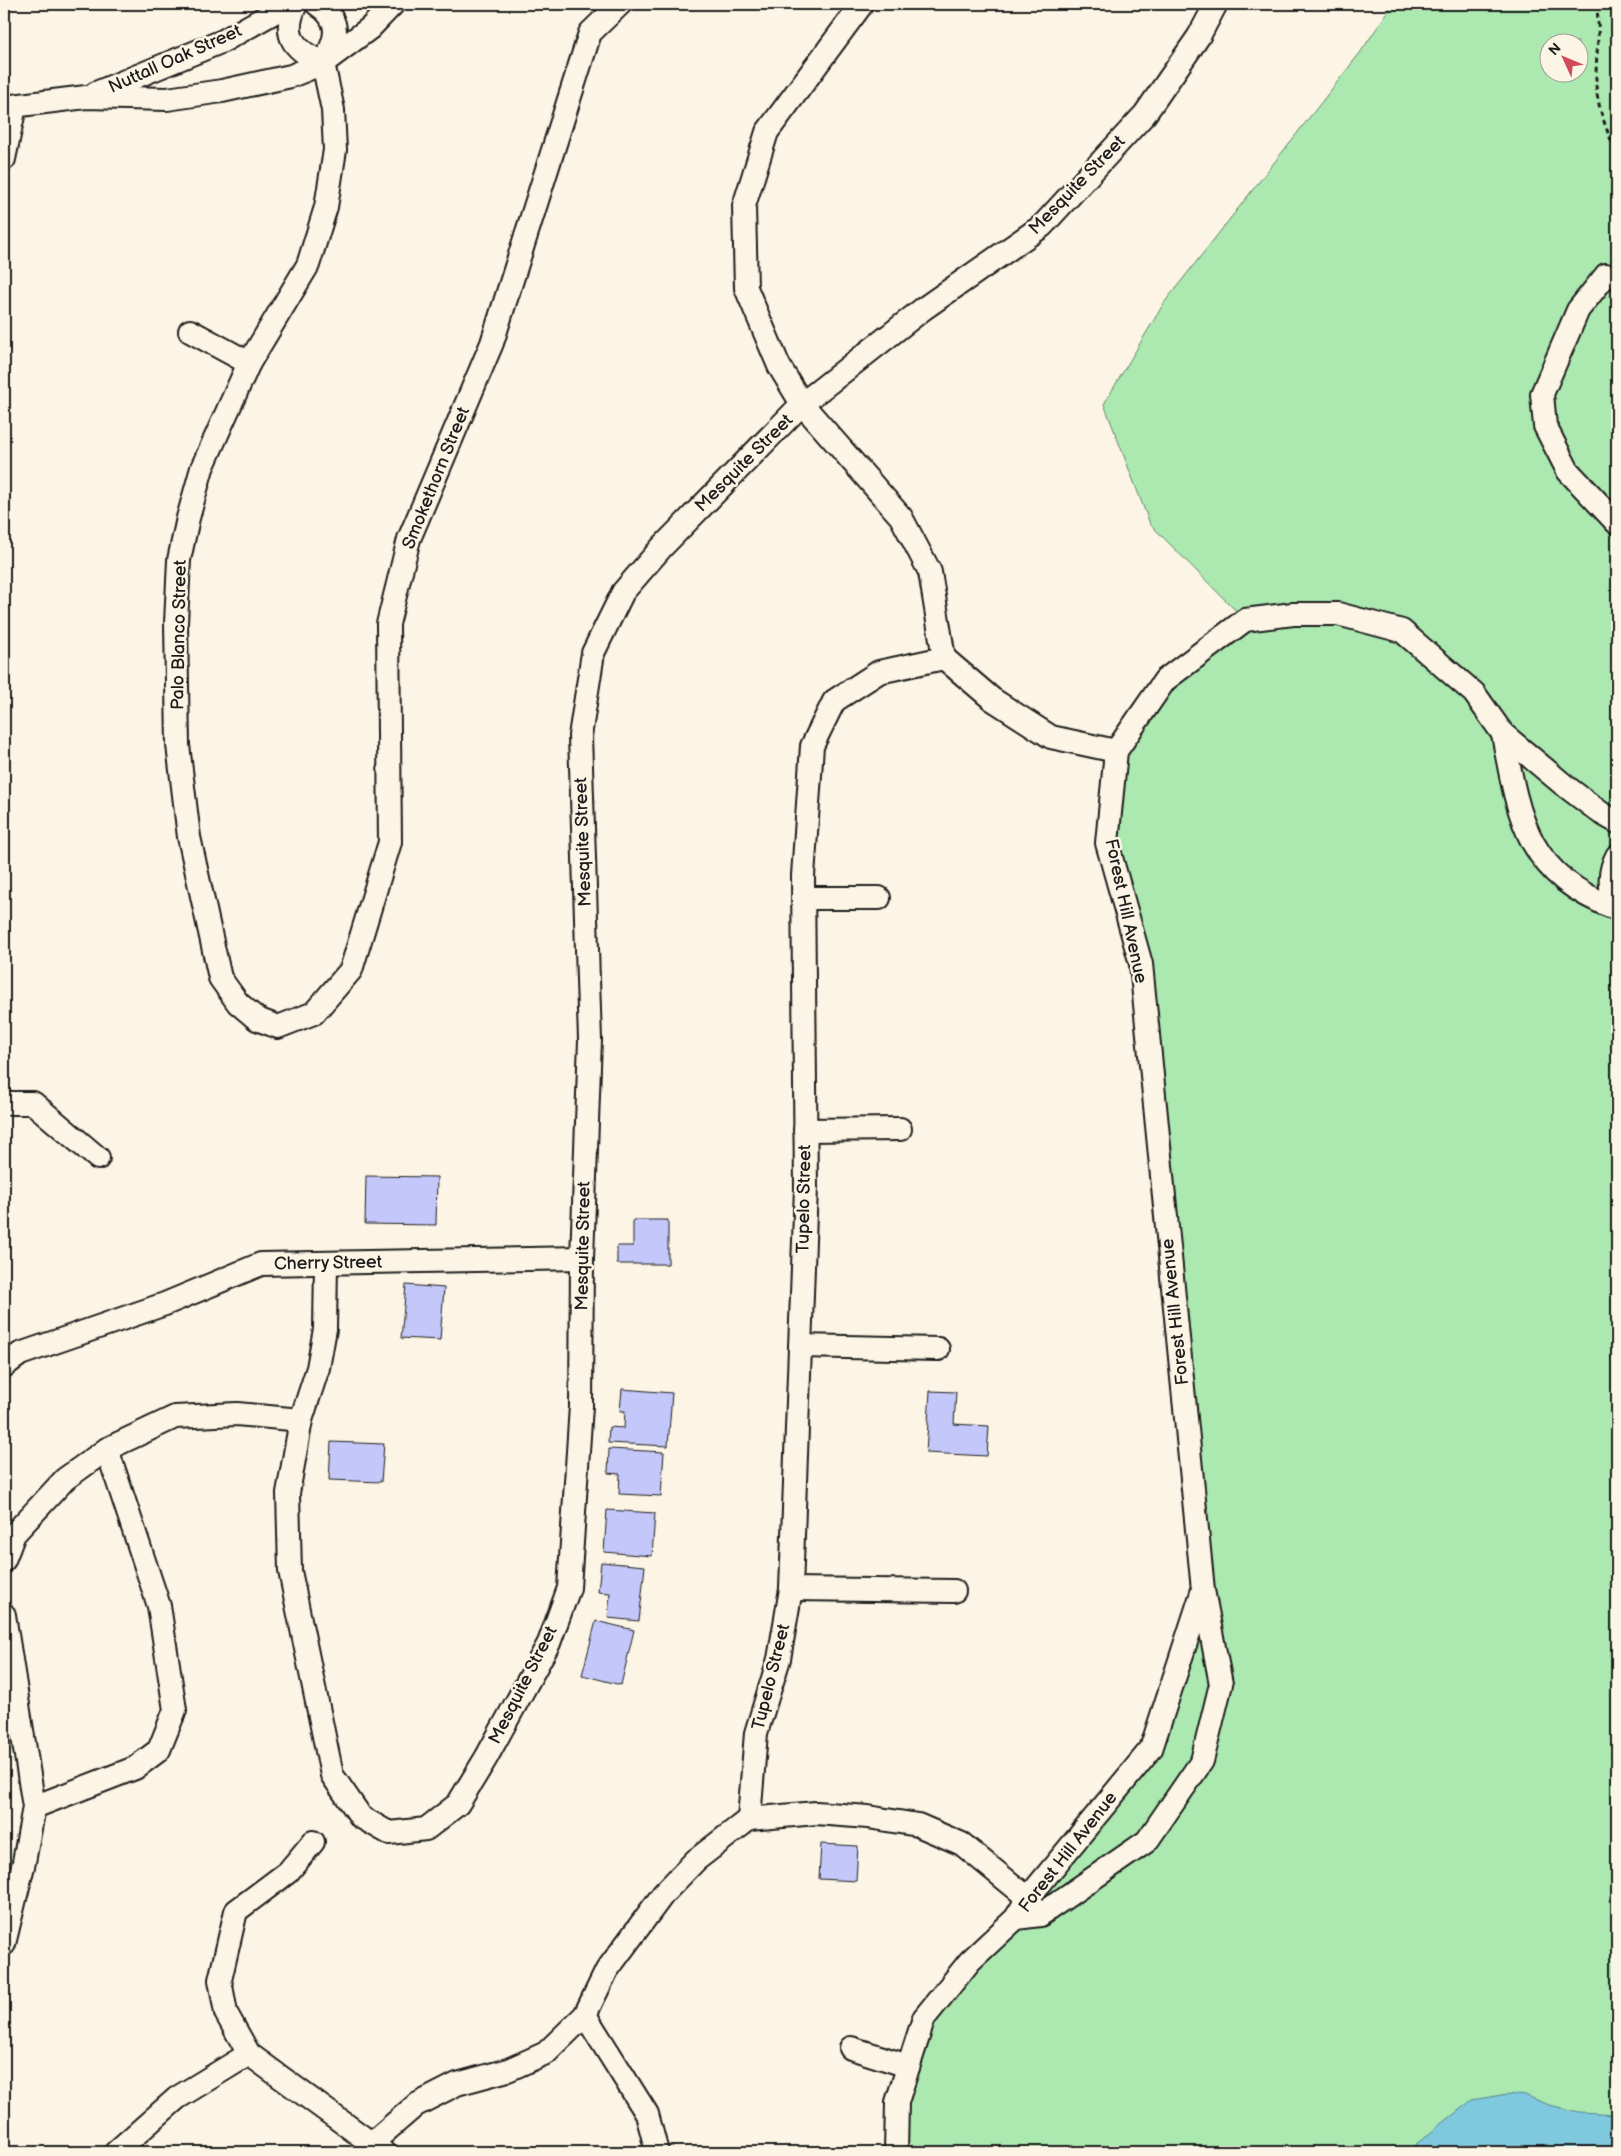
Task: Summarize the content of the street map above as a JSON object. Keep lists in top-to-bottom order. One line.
{"streets":{"street":["Nuttall Oak Street","Mesquite Street","Smokethorn Street","Palo Blanco Street","Forest Hill Avenue","Tupelo Street","Cherry Street"]},"crossings":[["Nuttall Oak Street","Palo Blanco Street"],["Mesquite Street","Cherry Street"],["Smokethorn Street","Palo Blanco Street"]],"north":"top left"}
